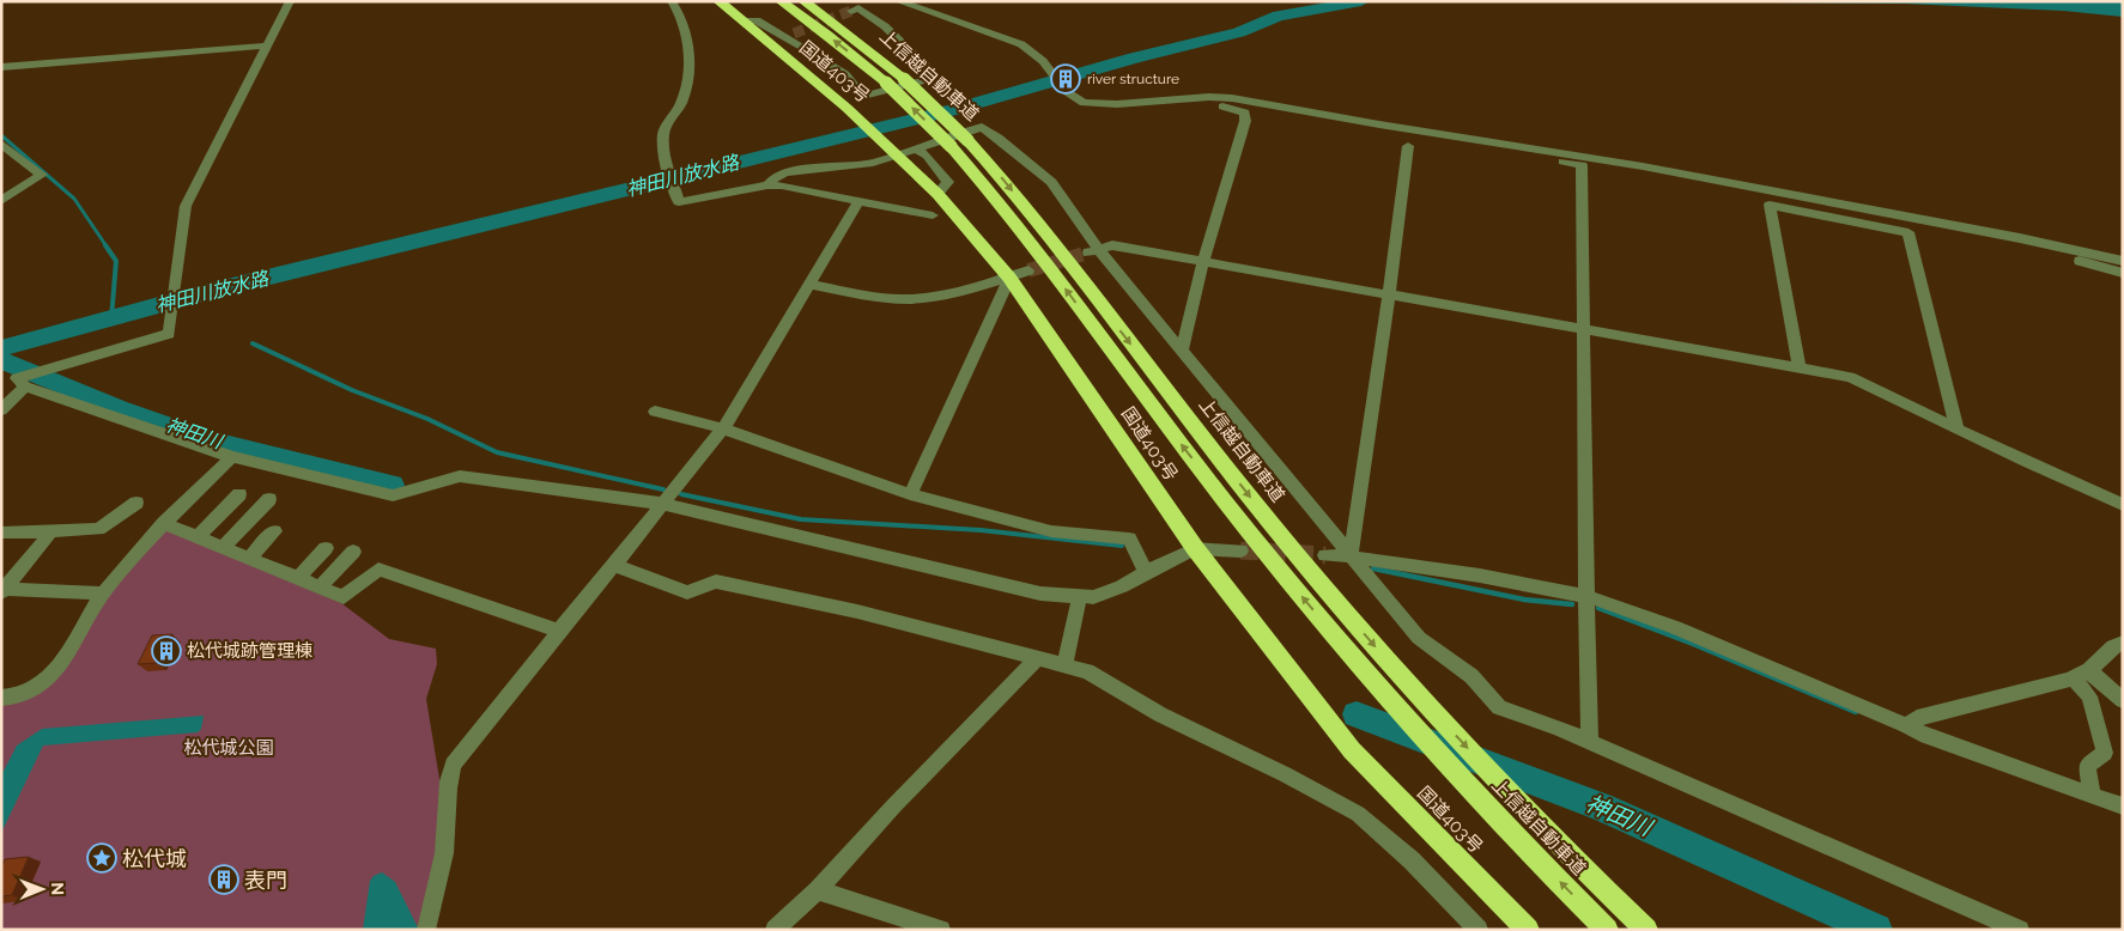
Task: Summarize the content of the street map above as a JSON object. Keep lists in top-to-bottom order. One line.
{"streets":{"highway":["国道403号","上信越自動車道"]},"water":["神田川放水路","神田川"],"parks":["松代城公園"],"places":{"building":["river structure","松代城跡管理棟","表門"],"place":["松代城"]},"north":"right"}
